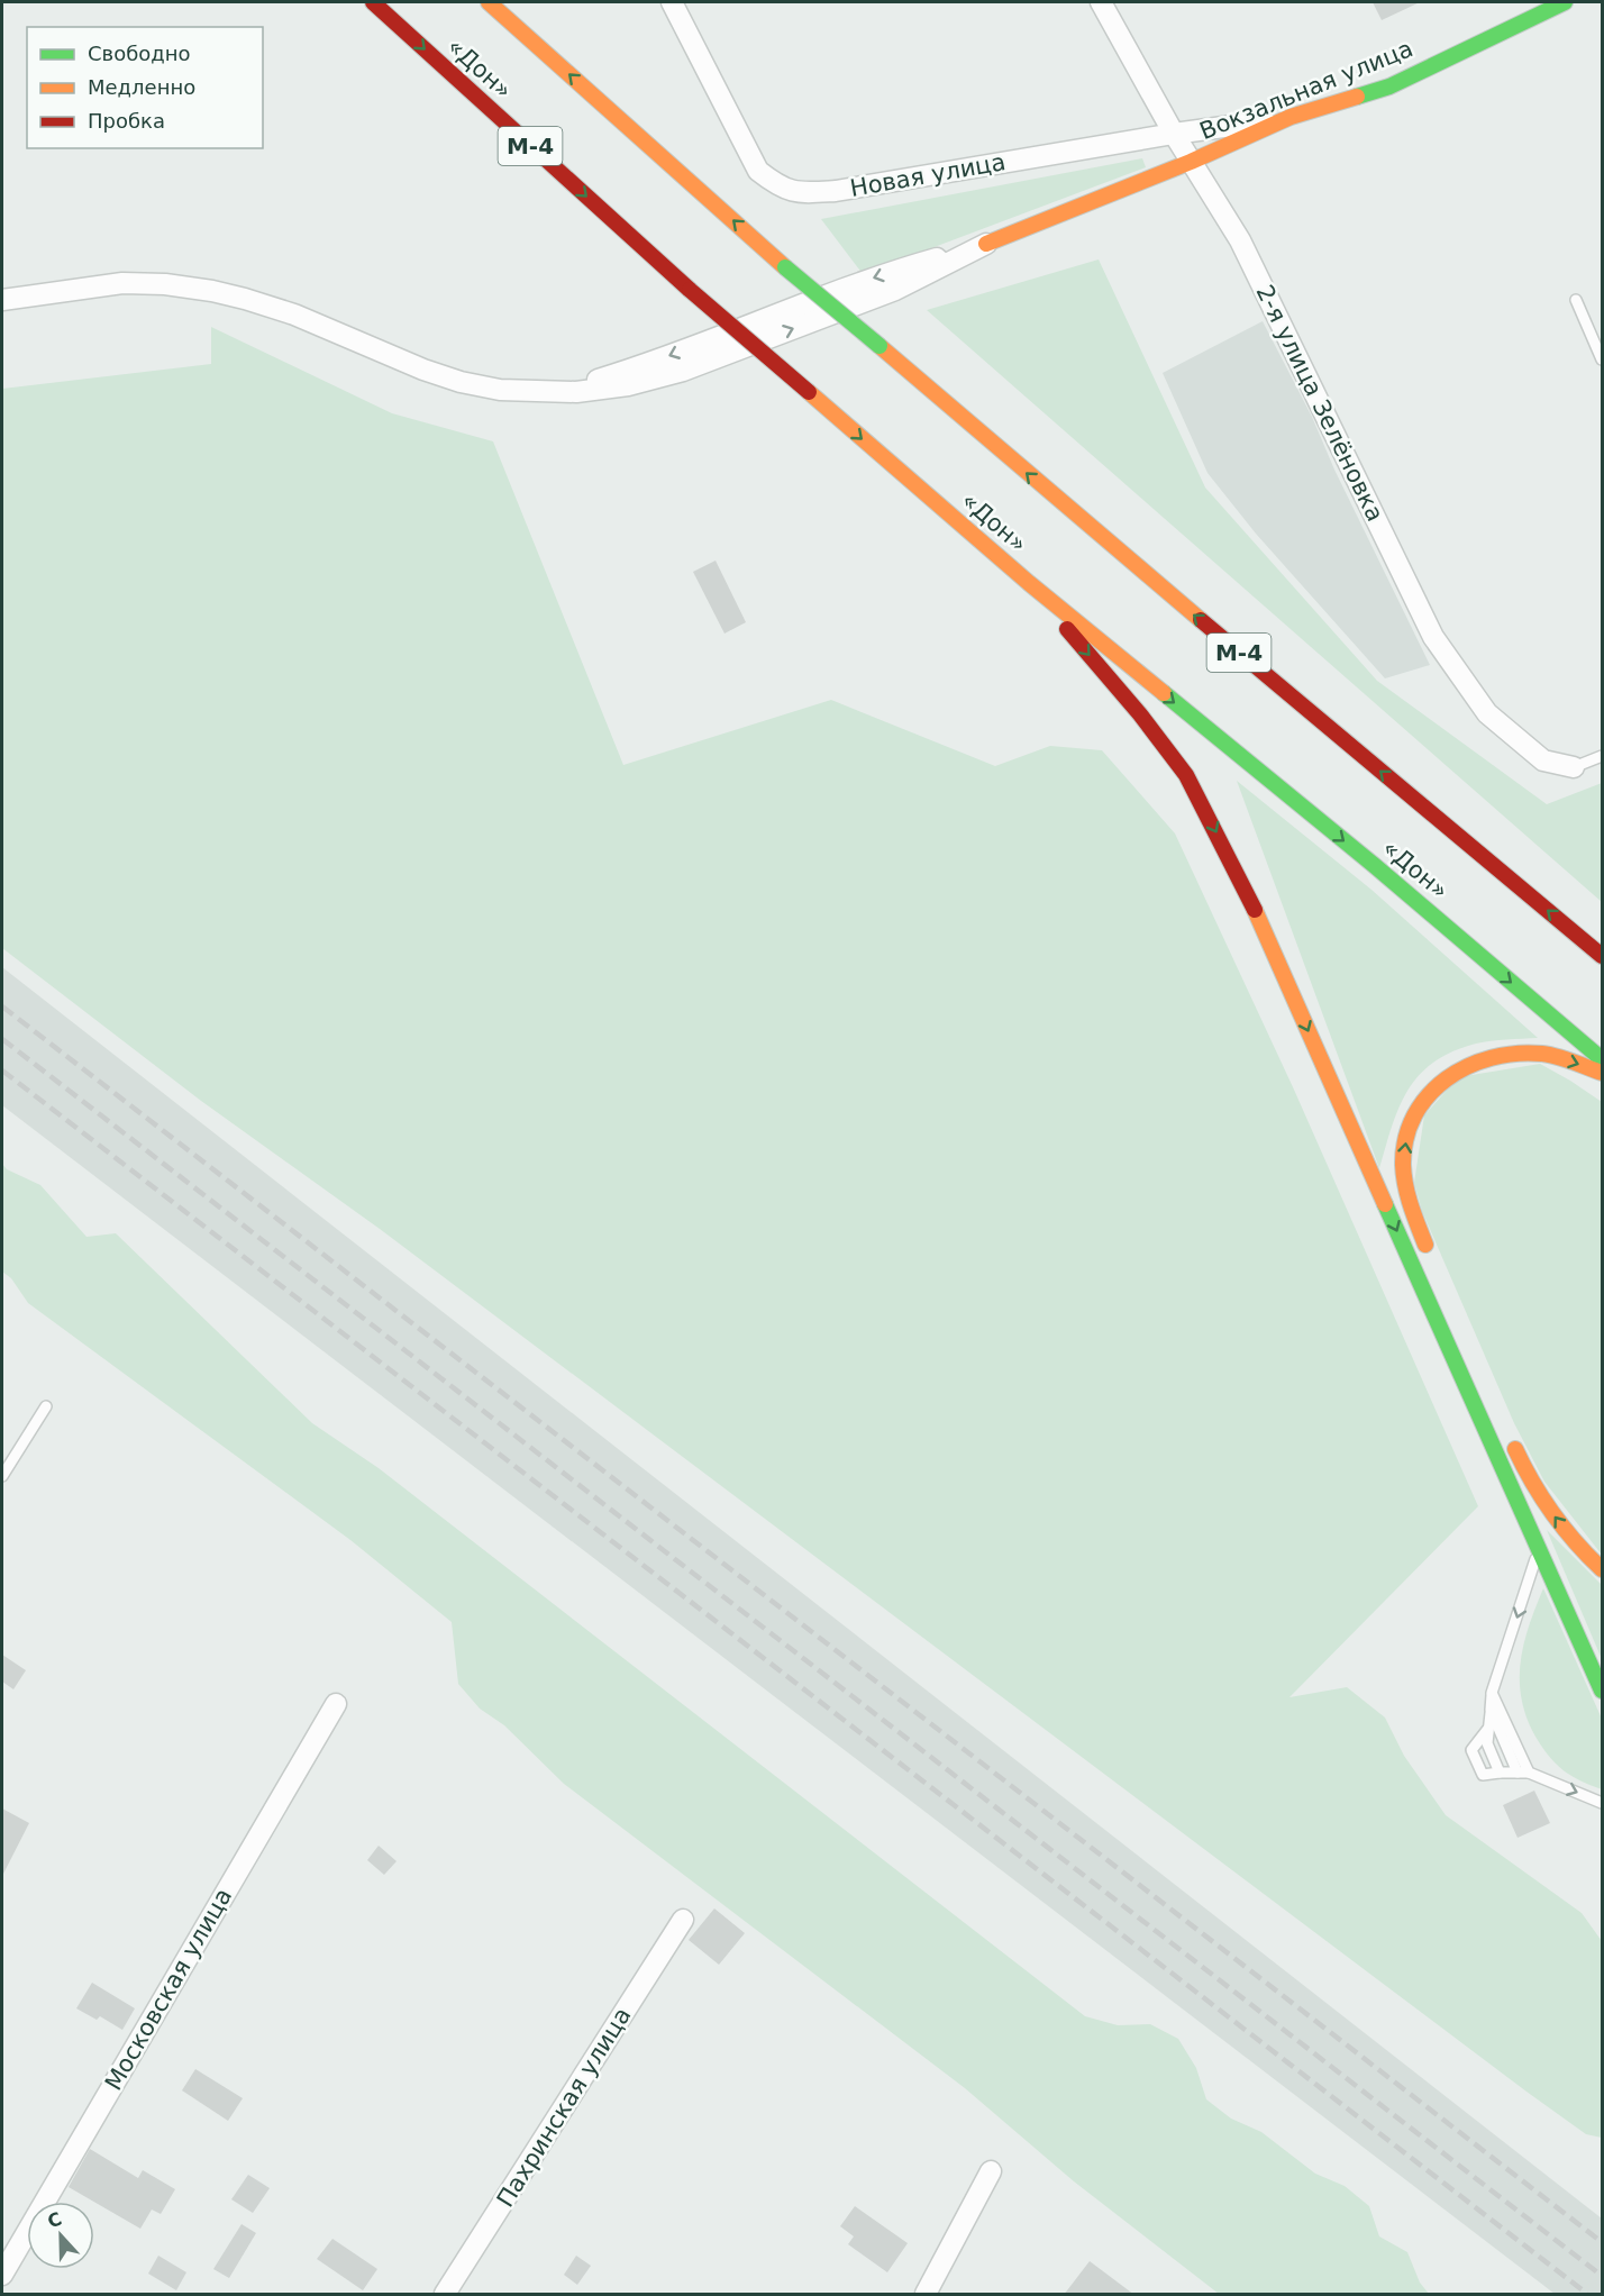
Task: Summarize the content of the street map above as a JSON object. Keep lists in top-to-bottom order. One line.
{"streets":{"main road":["«Дон»","Вокзальная улица","М-4"],"street":["Новая улица","2-я улица Зелёновка","Московская улица","Пахринская улица"]},"crossings":[["Вокзальная улица","Новая улица"],["Вокзальная улица","2-я улица Зелёновка"],["Новая улица","2-я улица Зелёновка"]],"legend":["Свободно","Медленно","Пробка"],"north":"top"}
